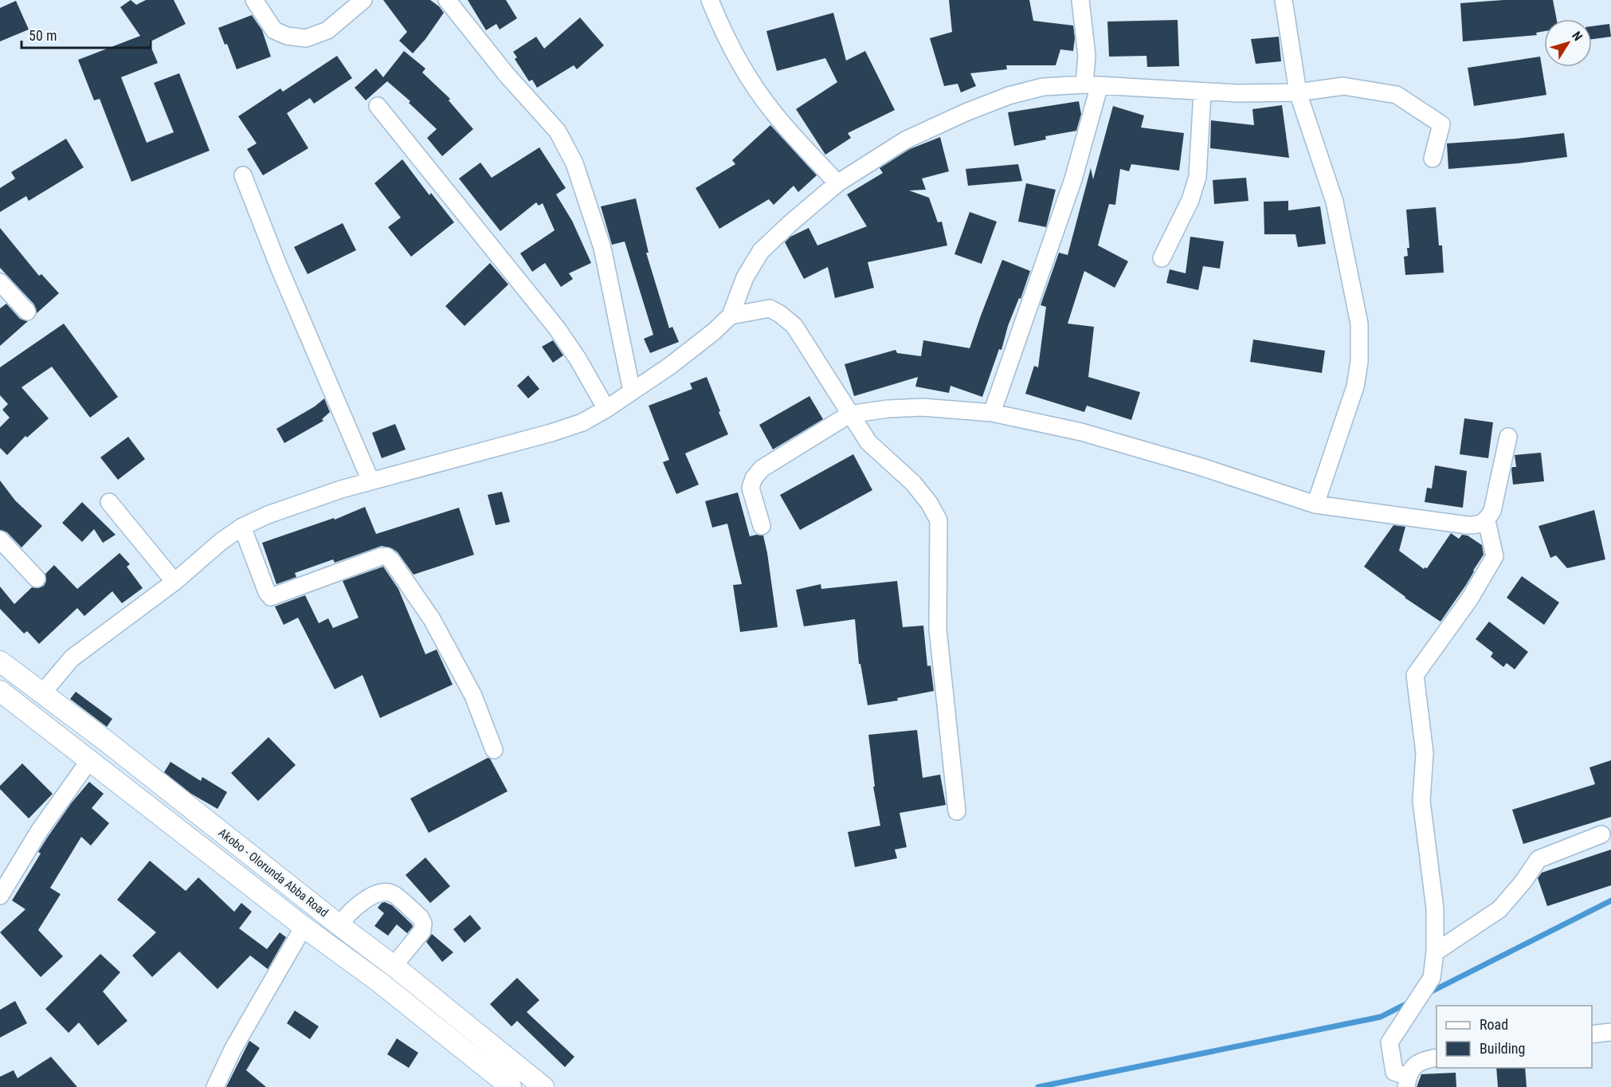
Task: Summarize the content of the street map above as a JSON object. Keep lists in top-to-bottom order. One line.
{"streets":{"main road":["Akobo - Olorunda Abba Road"]},"legend":["Road","Building"],"scale_bar":"50 m","north":"top right"}
